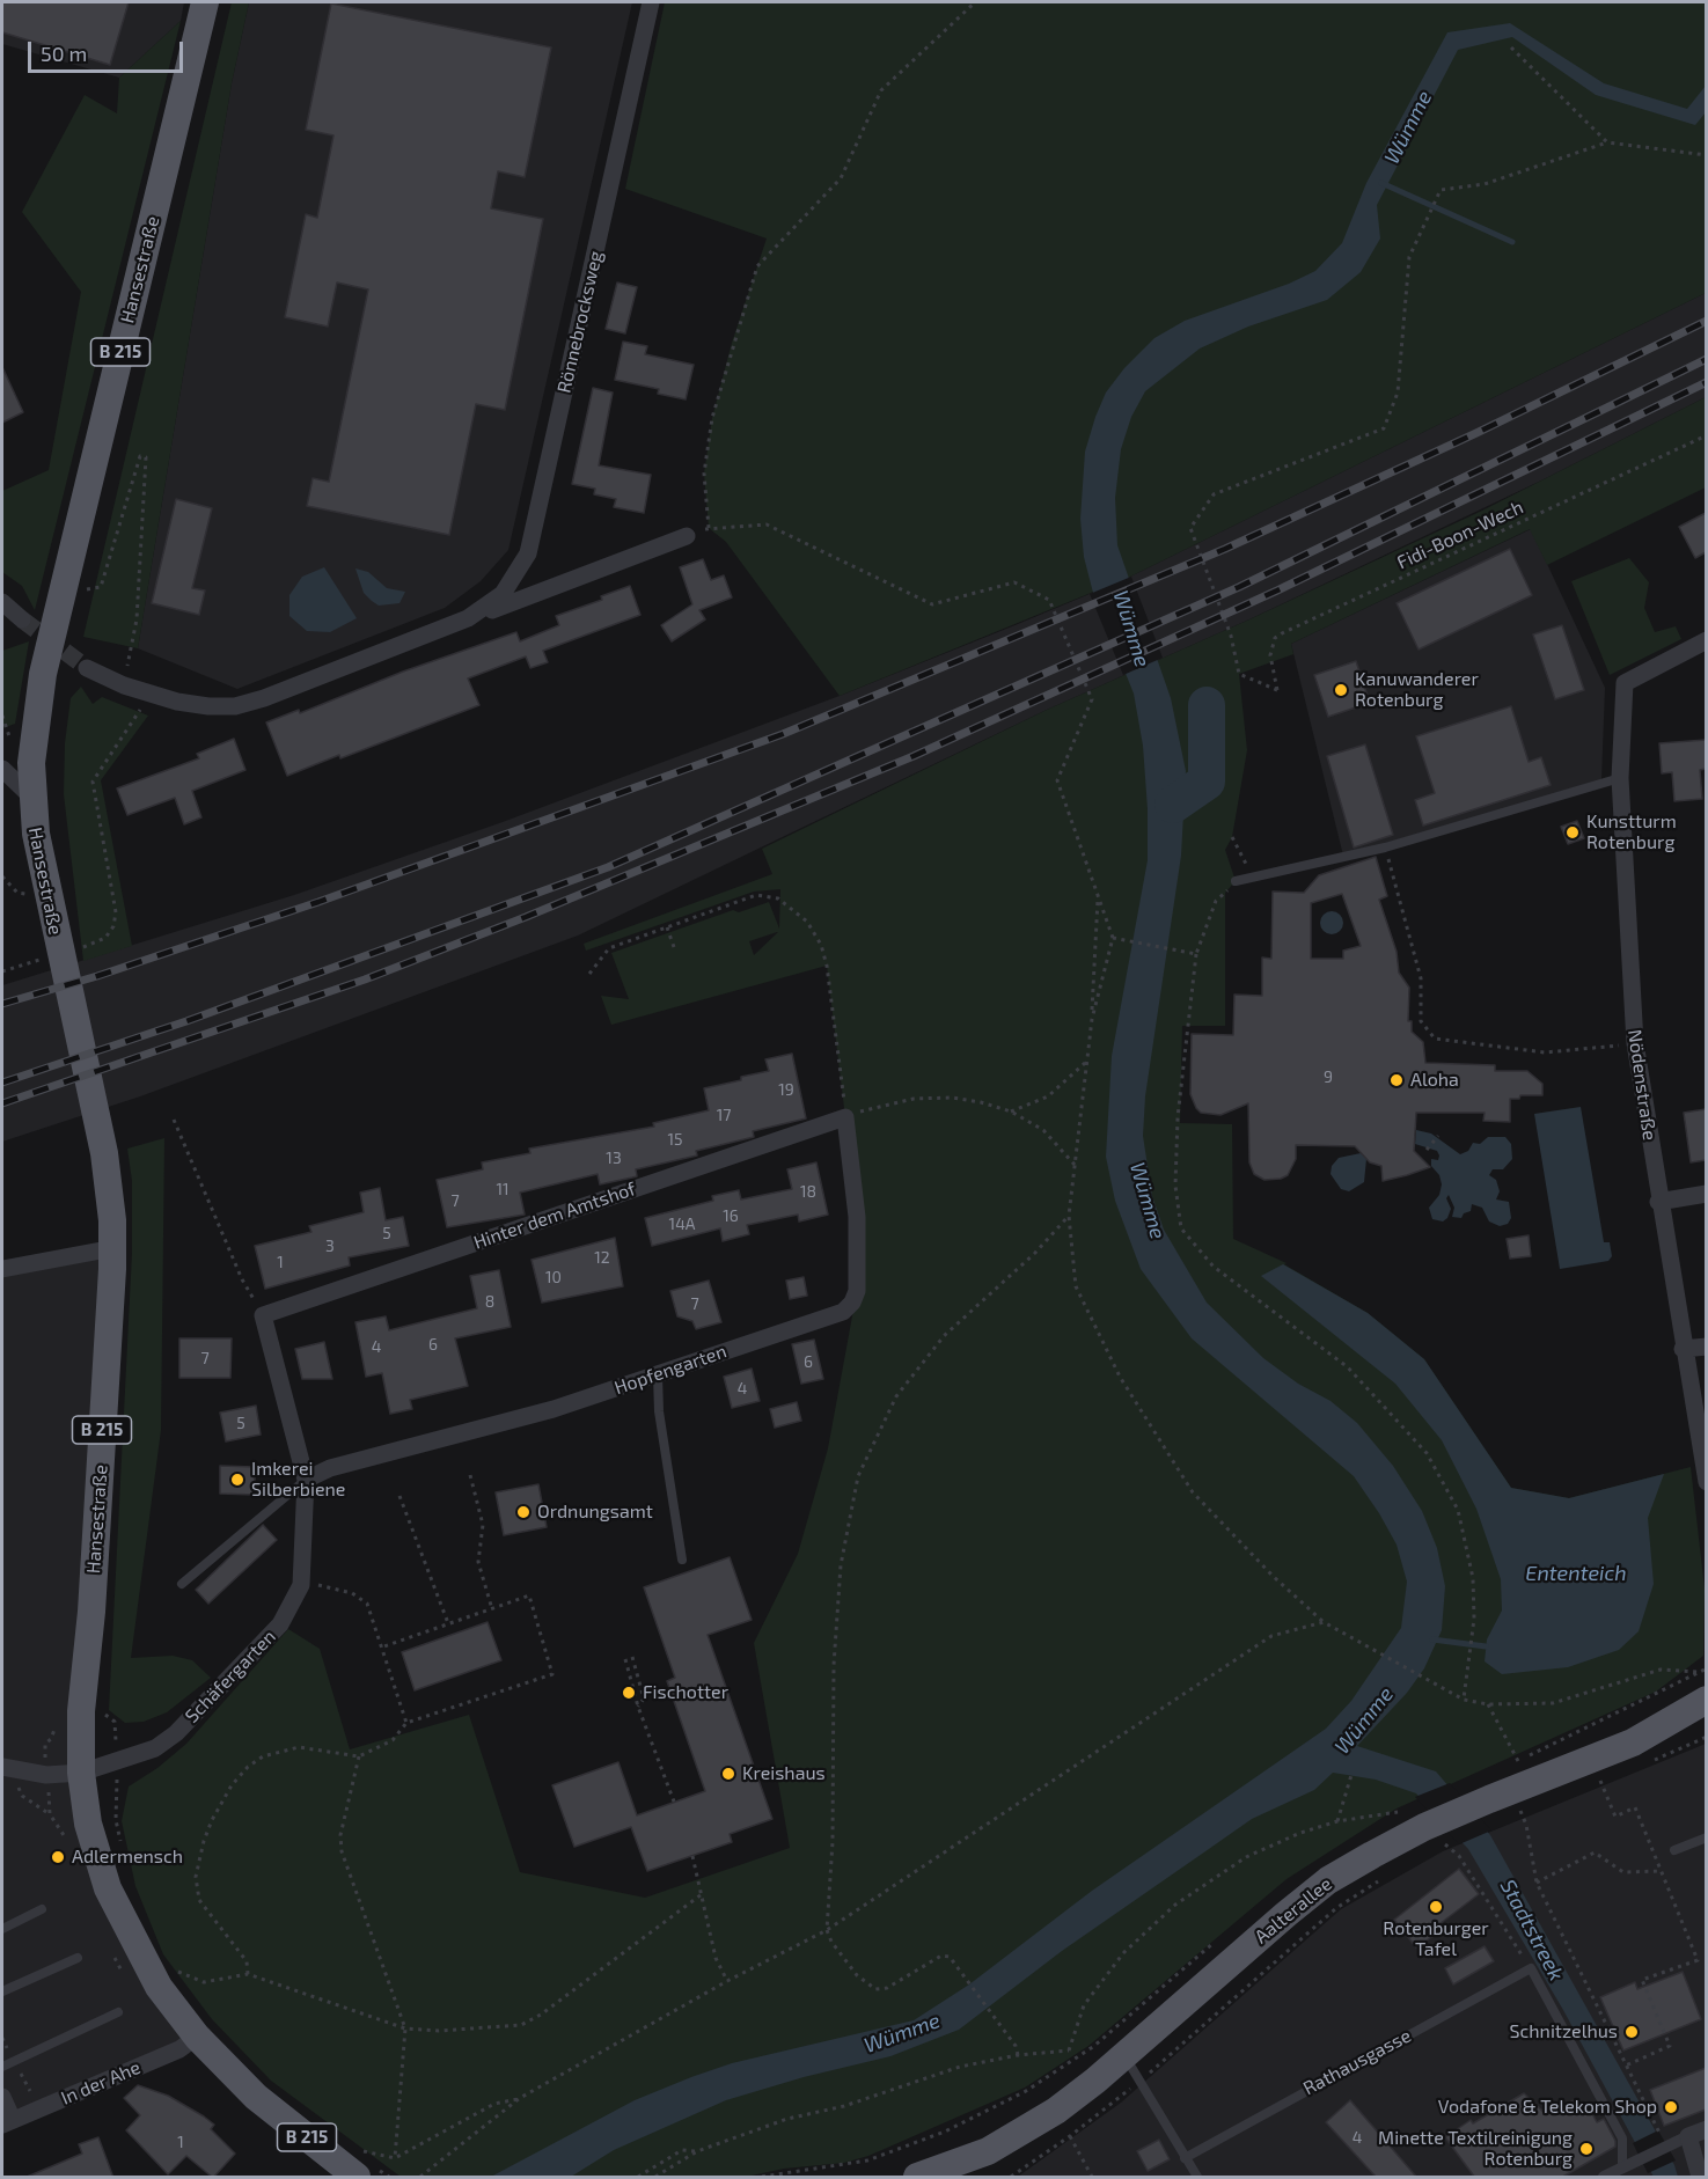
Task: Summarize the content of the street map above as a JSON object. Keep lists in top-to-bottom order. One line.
{"streets":{"main road":["Hansestraße","B 215","Aalterallee"],"street":["Rönnebrocksweg","Nödenstraße","Hinter dem Amtshof","Hopfengarten","Schäfergarten","In der Ahe"],"lane":["Rathausgasse"],"path":["Fidi-Boon-Wech"]},"crossings":[["Hansestraße","B 215"],["Hansestraße","Schäfergarten"],["B 215","Schäfergarten"],["B 215","In der Ahe"],["Hinter dem Amtshof","Hopfengarten"],["Hinter dem Amtshof","Schäfergarten"],["Hopfengarten","Schäfergarten"]],"water":["Wümme","Ententeich","Stadtstreek"],"places":["Kanuwanderer Rotenburg","Kunstturm Rotenburg","Aloha","Imkerei Silberbiene","Ordnungsamt","Fischotter","Kreishaus","Adlermensch","Rotenburger Tafel","Schnitzelhus","Vodafone & Telekom Shop","Minette Textilreinigung Rotenburg"],"house_numbers":["9","19","17","15","13","11","18","7","16","14A","5","3","12","1","10","8","7","6","4","7","6","4","5","4","1"],"scale_bar":"50 m"}
